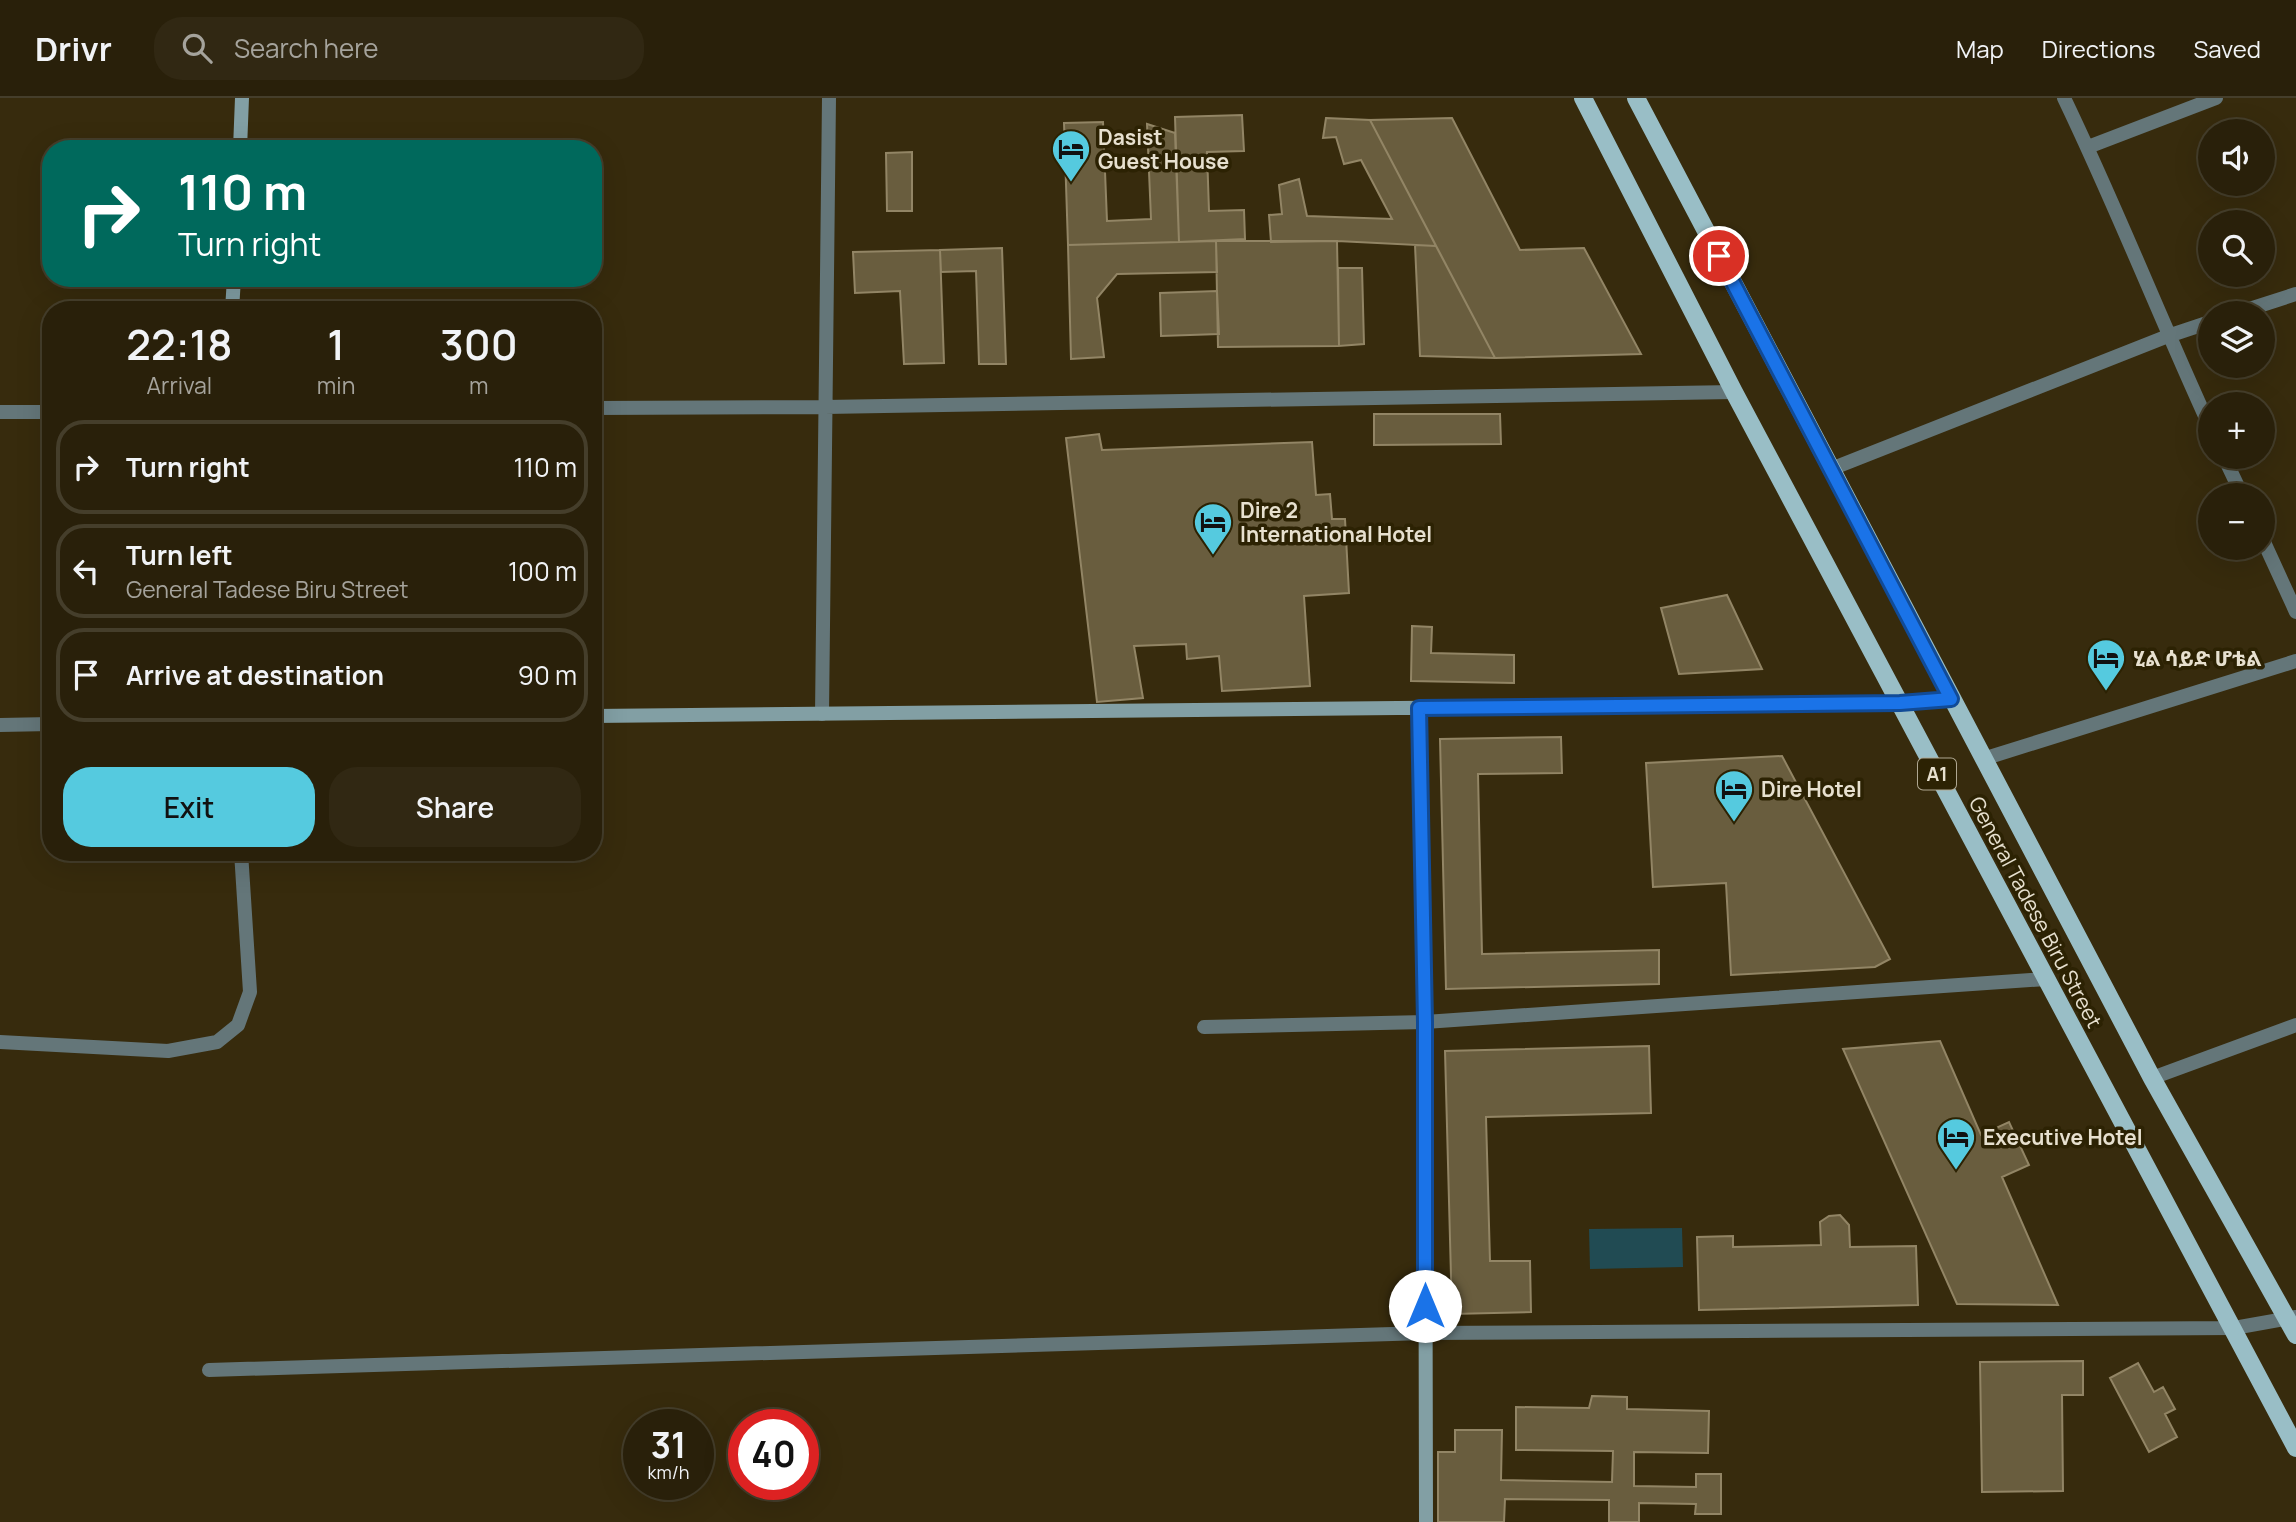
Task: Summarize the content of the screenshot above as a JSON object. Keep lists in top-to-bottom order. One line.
{"streets":{"main road":["A1","General Tadese Biru Street"]},"places":{"hotel":["Dasist Guest House","Dire 2 International Hotel","ሂል ሳይድ ሆቴል","Dire Hotel","Executive Hotel"]},"page":{"header":"Drivr","search":"Search here","nav":["Map","Directions","Saved"],"map_buttons":["+","−"],"turn":["110 m","Turn right"],"eta":["22:18","Arrival","1","min","300","m"],"list":[{"name":"Turn right","value":"110 m"},{"name":"Turn left","note":"General Tadese Biru Street","value":"100 m"},{"name":"Arrive at destination","value":"90 m"}],"buttons":["Exit","Share"],"speed":"31 km/h","limit":"40"}}
